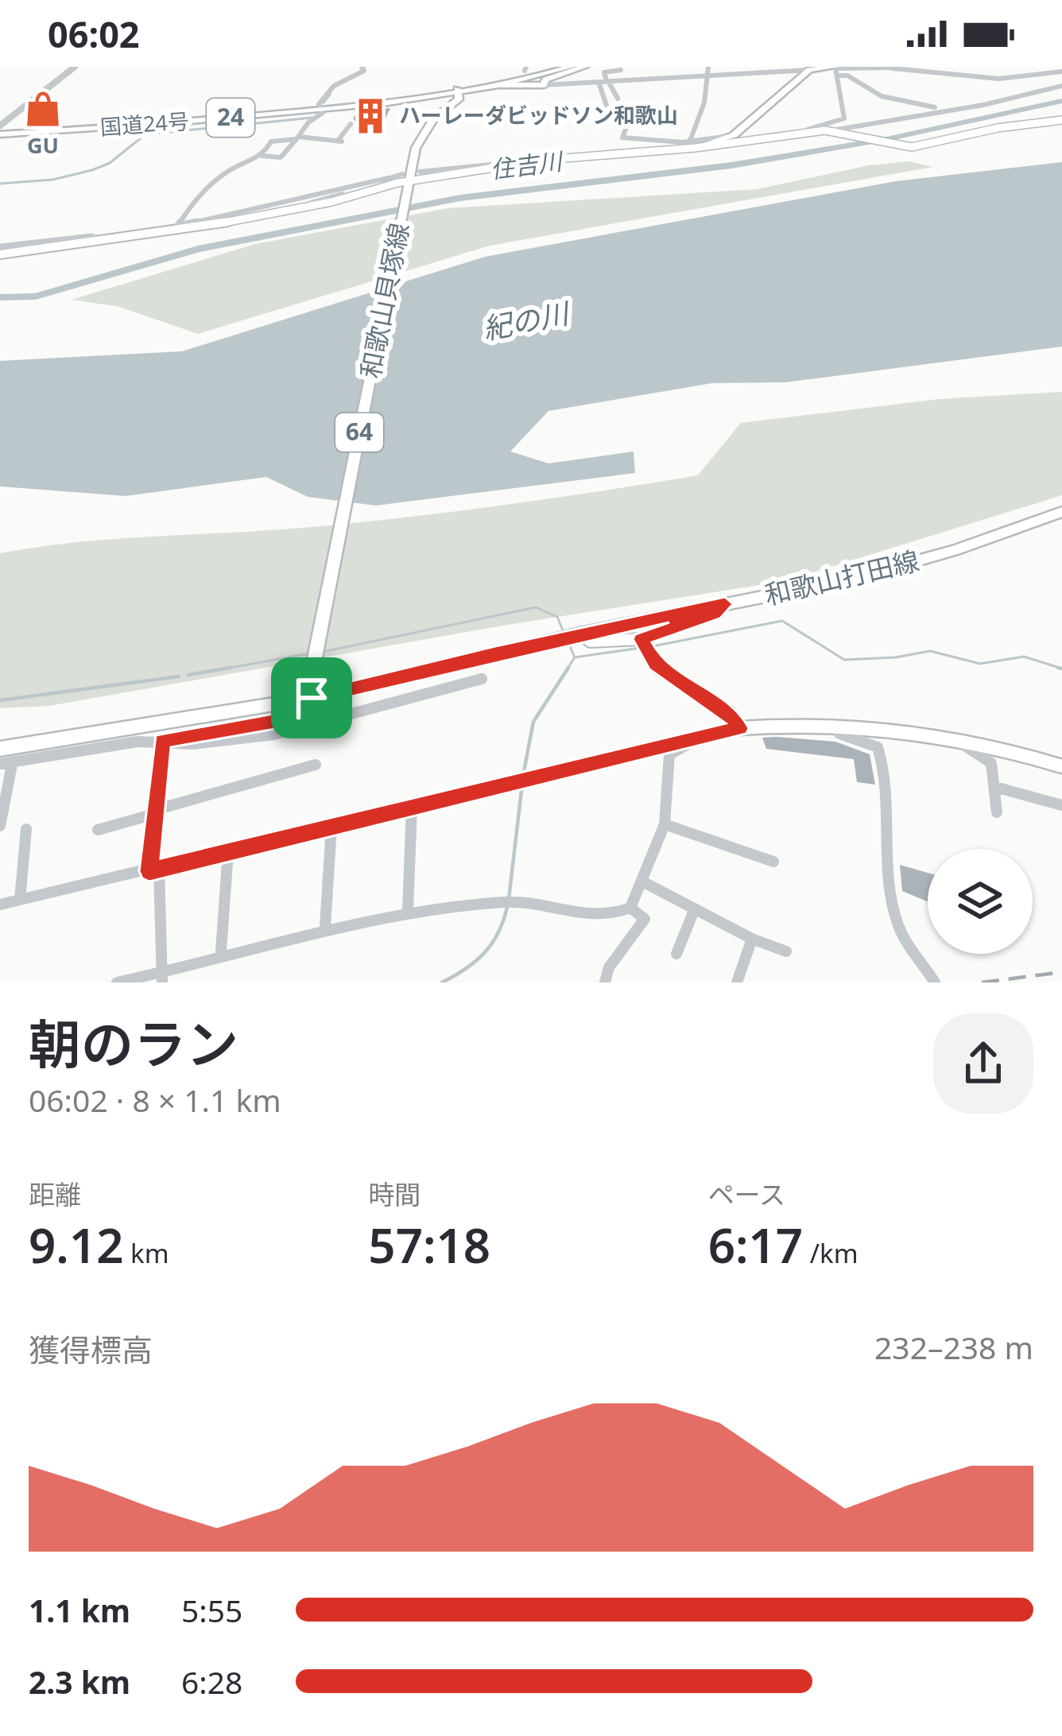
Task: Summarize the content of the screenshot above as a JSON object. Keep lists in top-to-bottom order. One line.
{"streets":{"main road":["24","国道24号","和歌山貝塚線","64","和歌山打田線"]},"crossings":[["国道24号","和歌山貝塚線"],["和歌山貝塚線","和歌山打田線"]],"water":["住吉川","紀の川"],"places":{"shop":["GU"],"building":["ハーレーダビッドソン和歌山"]},"page":{"status":"06:02","heading":["朝のラン","06:02 · 8 × 1.1 km"],"stats":[["距離","9.12 km"],["時間","57:18"],["ペース","6:17 /km"]],"chart":["獲得標高","232–238 m"],"list":[{"name":"1.1 km","note":"5:55"},{"name":"2.3 km","note":"6:28"}]}}
